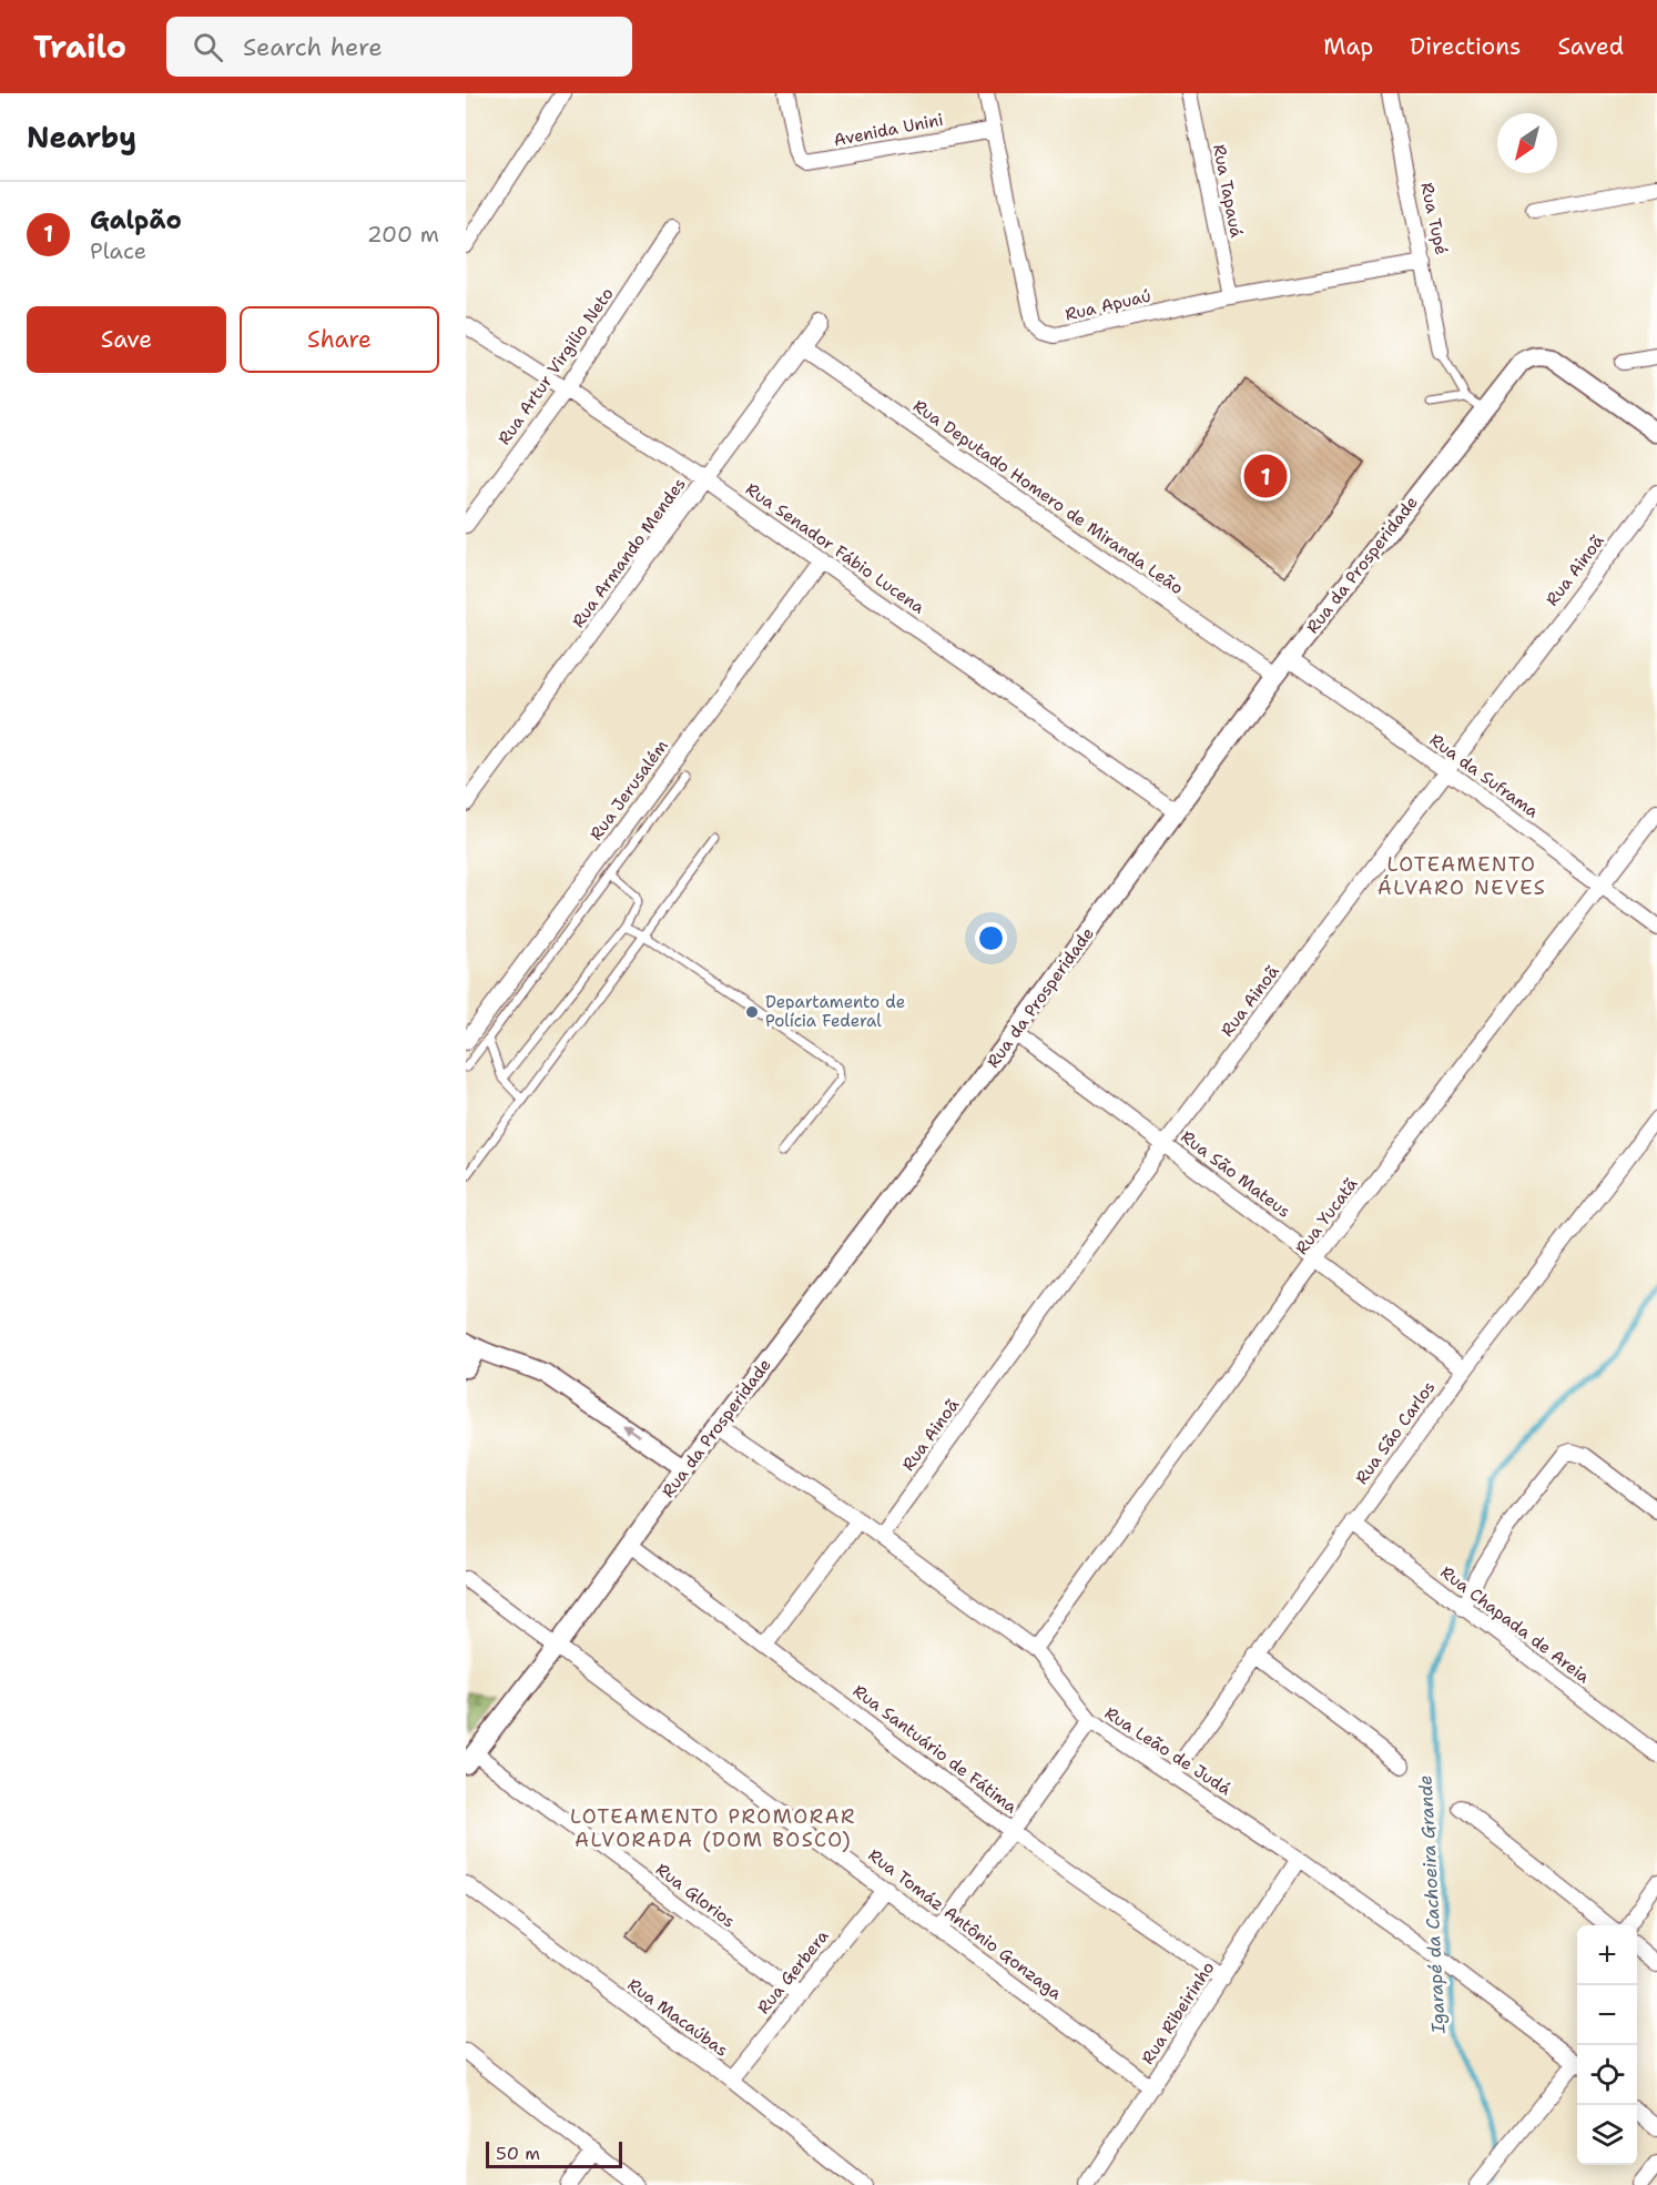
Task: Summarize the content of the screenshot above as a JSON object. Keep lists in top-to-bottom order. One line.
{"streets":{"street":["Avenida Unini","Rua Tapauá","Rua Tupé","Rua Apuaú","Rua Artur Virgilio Neto","Rua Deputado Homero de Miranda Leão","Rua Senador Fábio Lucena","Rua Armando Mendes","Rua da Prosperidade","Rua Ainoã","Rua da Suframa","Rua Jerusalém","Rua São Mateus","Rua Yucatã","Rua São Carlos","Rua Chapada de Areia","Rua Santuário de Fátima","Rua Leão de Judá","Rua Glorios","Rua Tomáz Antônio Gonzaga","Rua Gerbera","Rua Ribeirinho","Rua Macaúbas"]},"crossings":[["Avenida Unini","Rua Apuaú"],["Rua Tapauá","Rua Apuaú"],["Rua Tupé","Rua Apuaú"],["Rua Artur Virgilio Neto","Rua Senador Fábio Lucena"],["Rua Deputado Homero de Miranda Leão","Rua Armando Mendes"],["Rua Deputado Homero de Miranda Leão","Rua da Prosperidade"],["Rua Senador Fábio Lucena","Rua Armando Mendes"],["Rua Senador Fábio Lucena","Rua da Prosperidade"],["Rua Senador Fábio Lucena","Rua Jerusalém"],["Rua da Prosperidade","Rua da Suframa"],["Rua da Prosperidade","Rua São Mateus"],["Rua da Prosperidade","Rua Santuário de Fátima"],["Rua da Prosperidade","Rua Leão de Judá"],["Rua da Prosperidade","Rua Glorios"],["Rua da Prosperidade","Rua Tomáz Antônio Gonzaga"],["Rua Ainoã","Rua da Suframa"],["Rua Ainoã","Rua São Mateus"],["Rua Ainoã","Rua Leão de Judá"],["Rua da Suframa","Rua Yucatã"],["Rua São Mateus","Rua Yucatã"],["Rua São Mateus","Rua São Carlos"],["Rua Yucatã","Rua Leão de Judá"],["Rua São Carlos","Rua Chapada de Areia"],["Rua São Carlos","Rua Leão de Judá"],["Rua Santuário de Fátima","Rua Ribeirinho"],["Rua Leão de Judá","Rua Ribeirinho"],["Rua Glorios","Rua Gerbera"],["Rua Tomáz Antônio Gonzaga","Rua Gerbera"],["Rua Tomáz Antônio Gonzaga","Rua Ribeirinho"],["Rua Gerbera","Rua Macaúbas"]],"districts":["LOTEAMENTO ÁLVARO NEVES","LOTEAMENTO PROMORAR ALVORADA (DOM BOSCO)"],"water":["Igarapé da Cachoeira Grande"],"places":["Departamento de Polícia Federal"],"scale_bar":"50 m","north":"bottom left","page":{"header":"Trailo","search":"Search here","nav":["Map","Directions","Saved"],"heading":"Nearby","list":[{"mark":"1","name":"Galpão","note":"Place","value":"200 m"}],"buttons":["Save","Share"],"pins":"1","map_buttons":["+","−"],"scale":"50 m"}}
